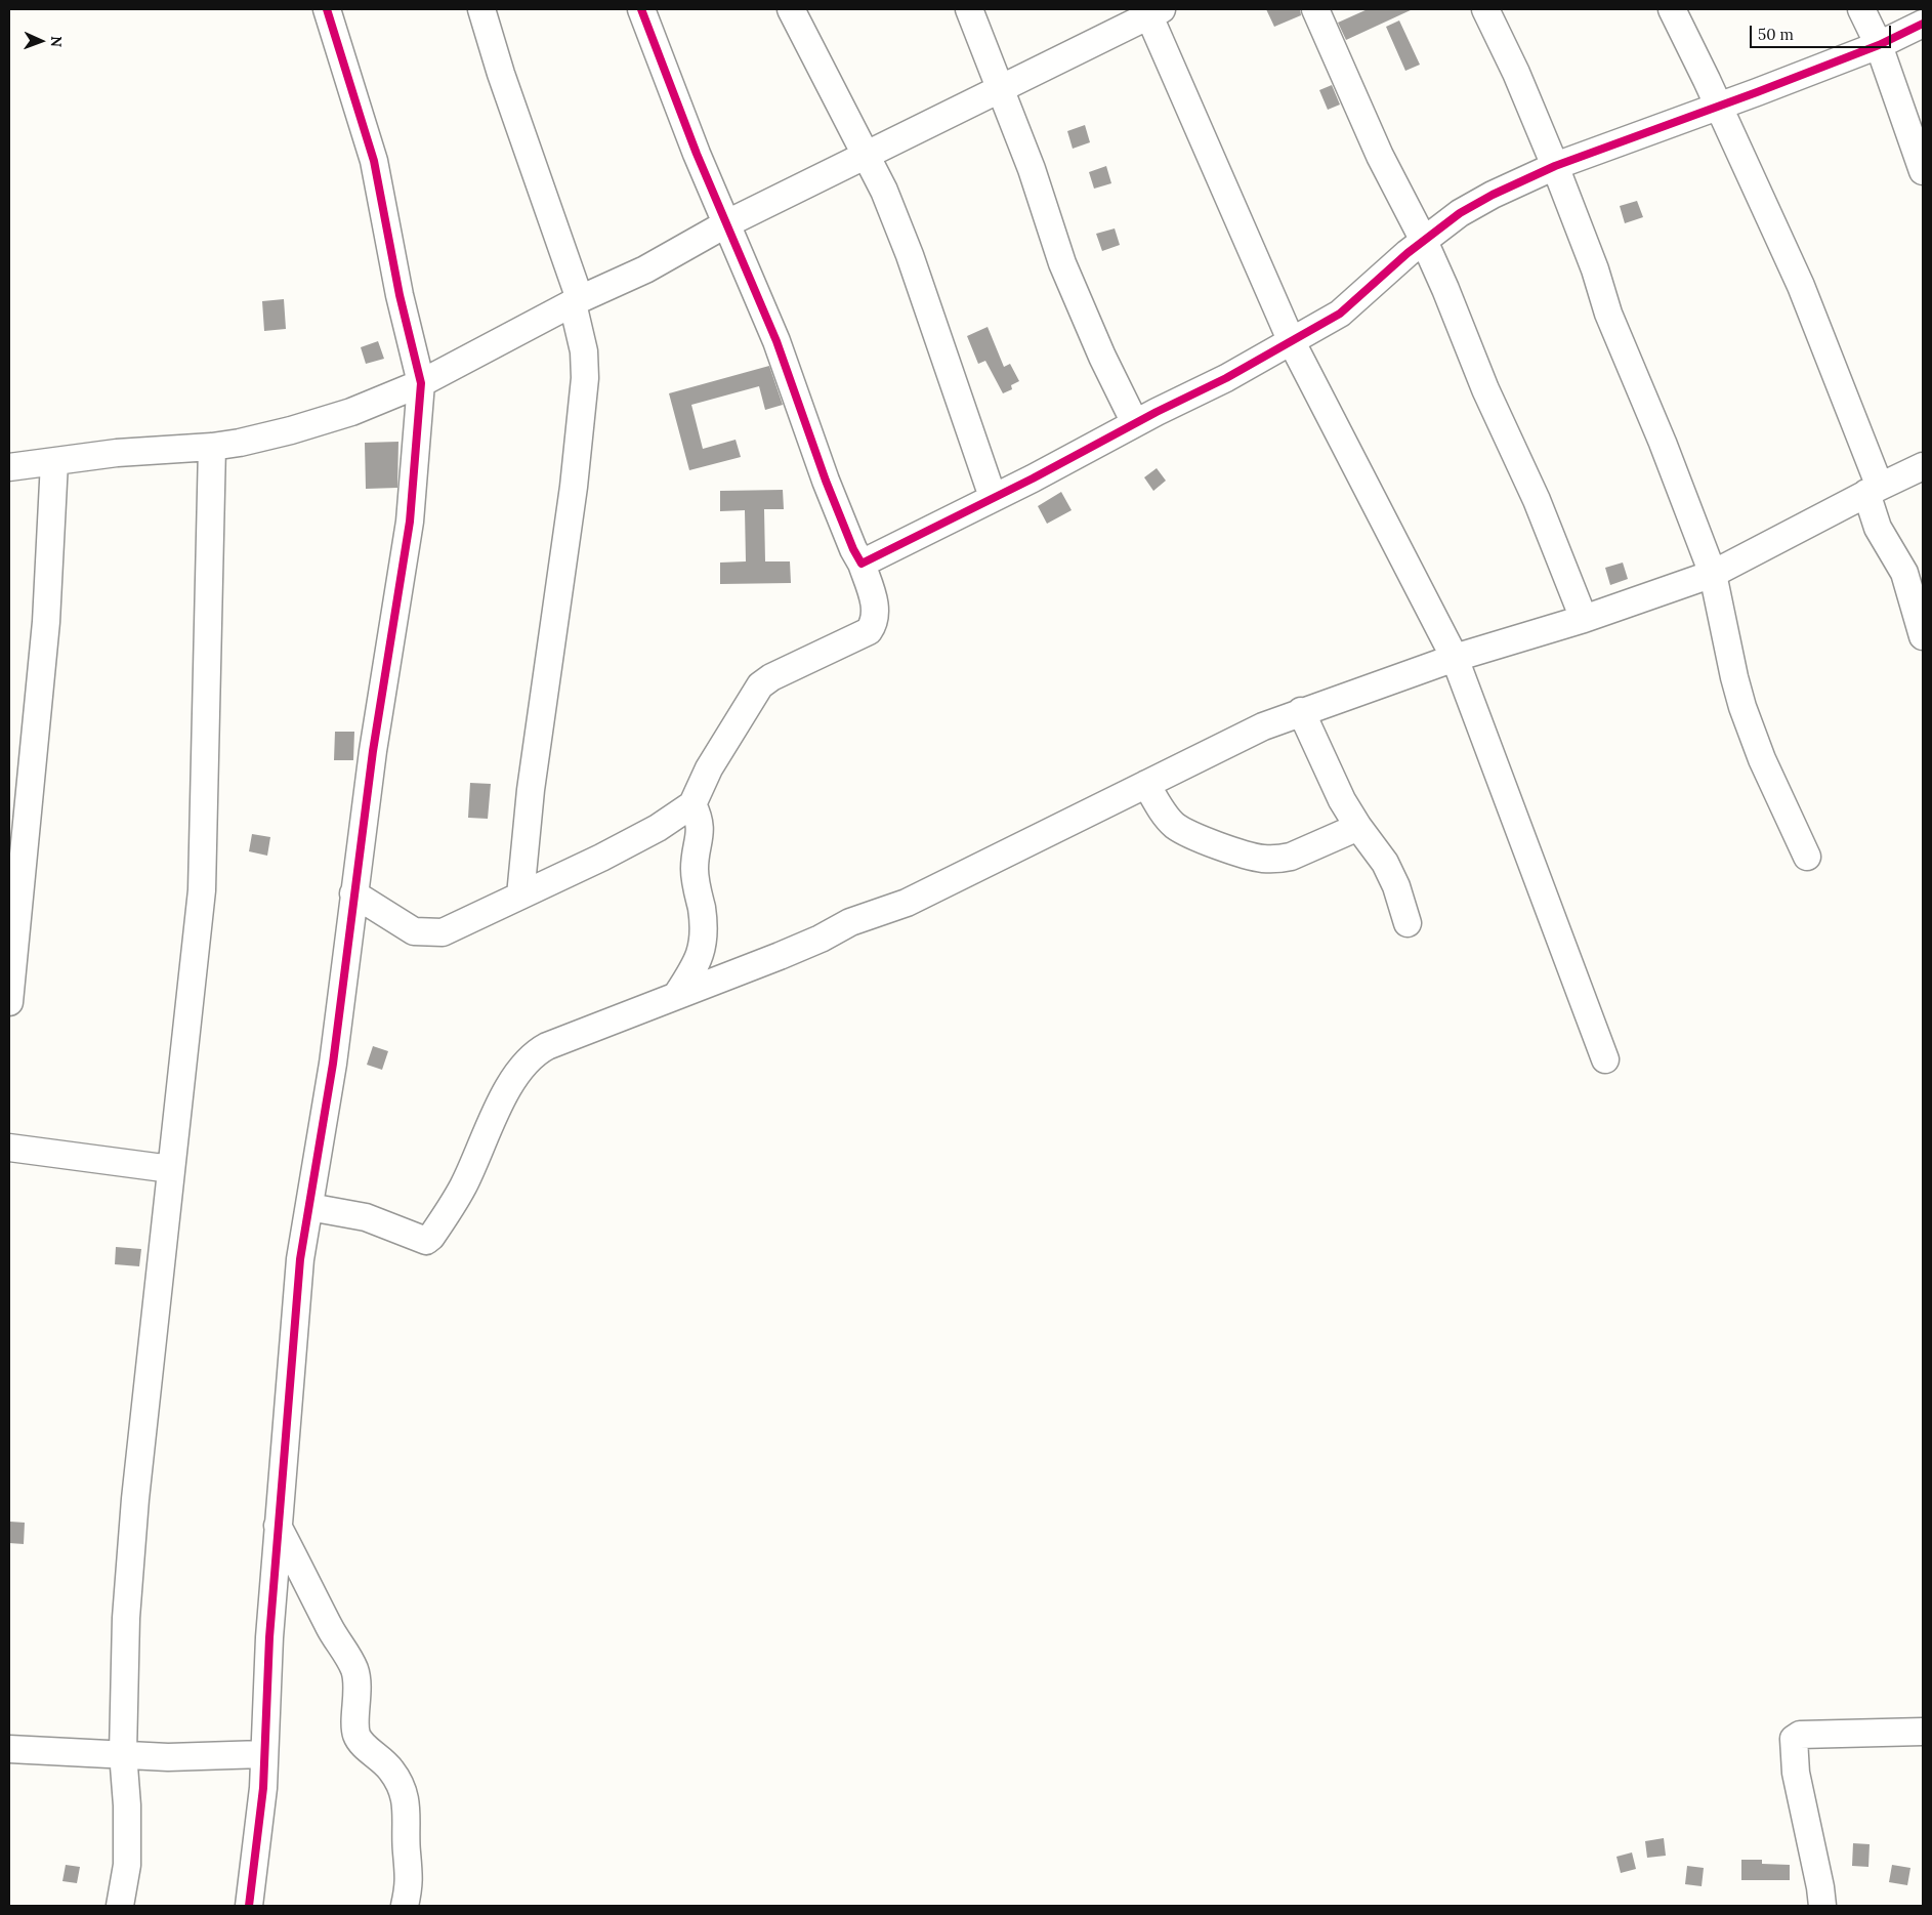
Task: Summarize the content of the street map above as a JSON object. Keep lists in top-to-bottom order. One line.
{"scale_bar":"50 m","north":"right"}
